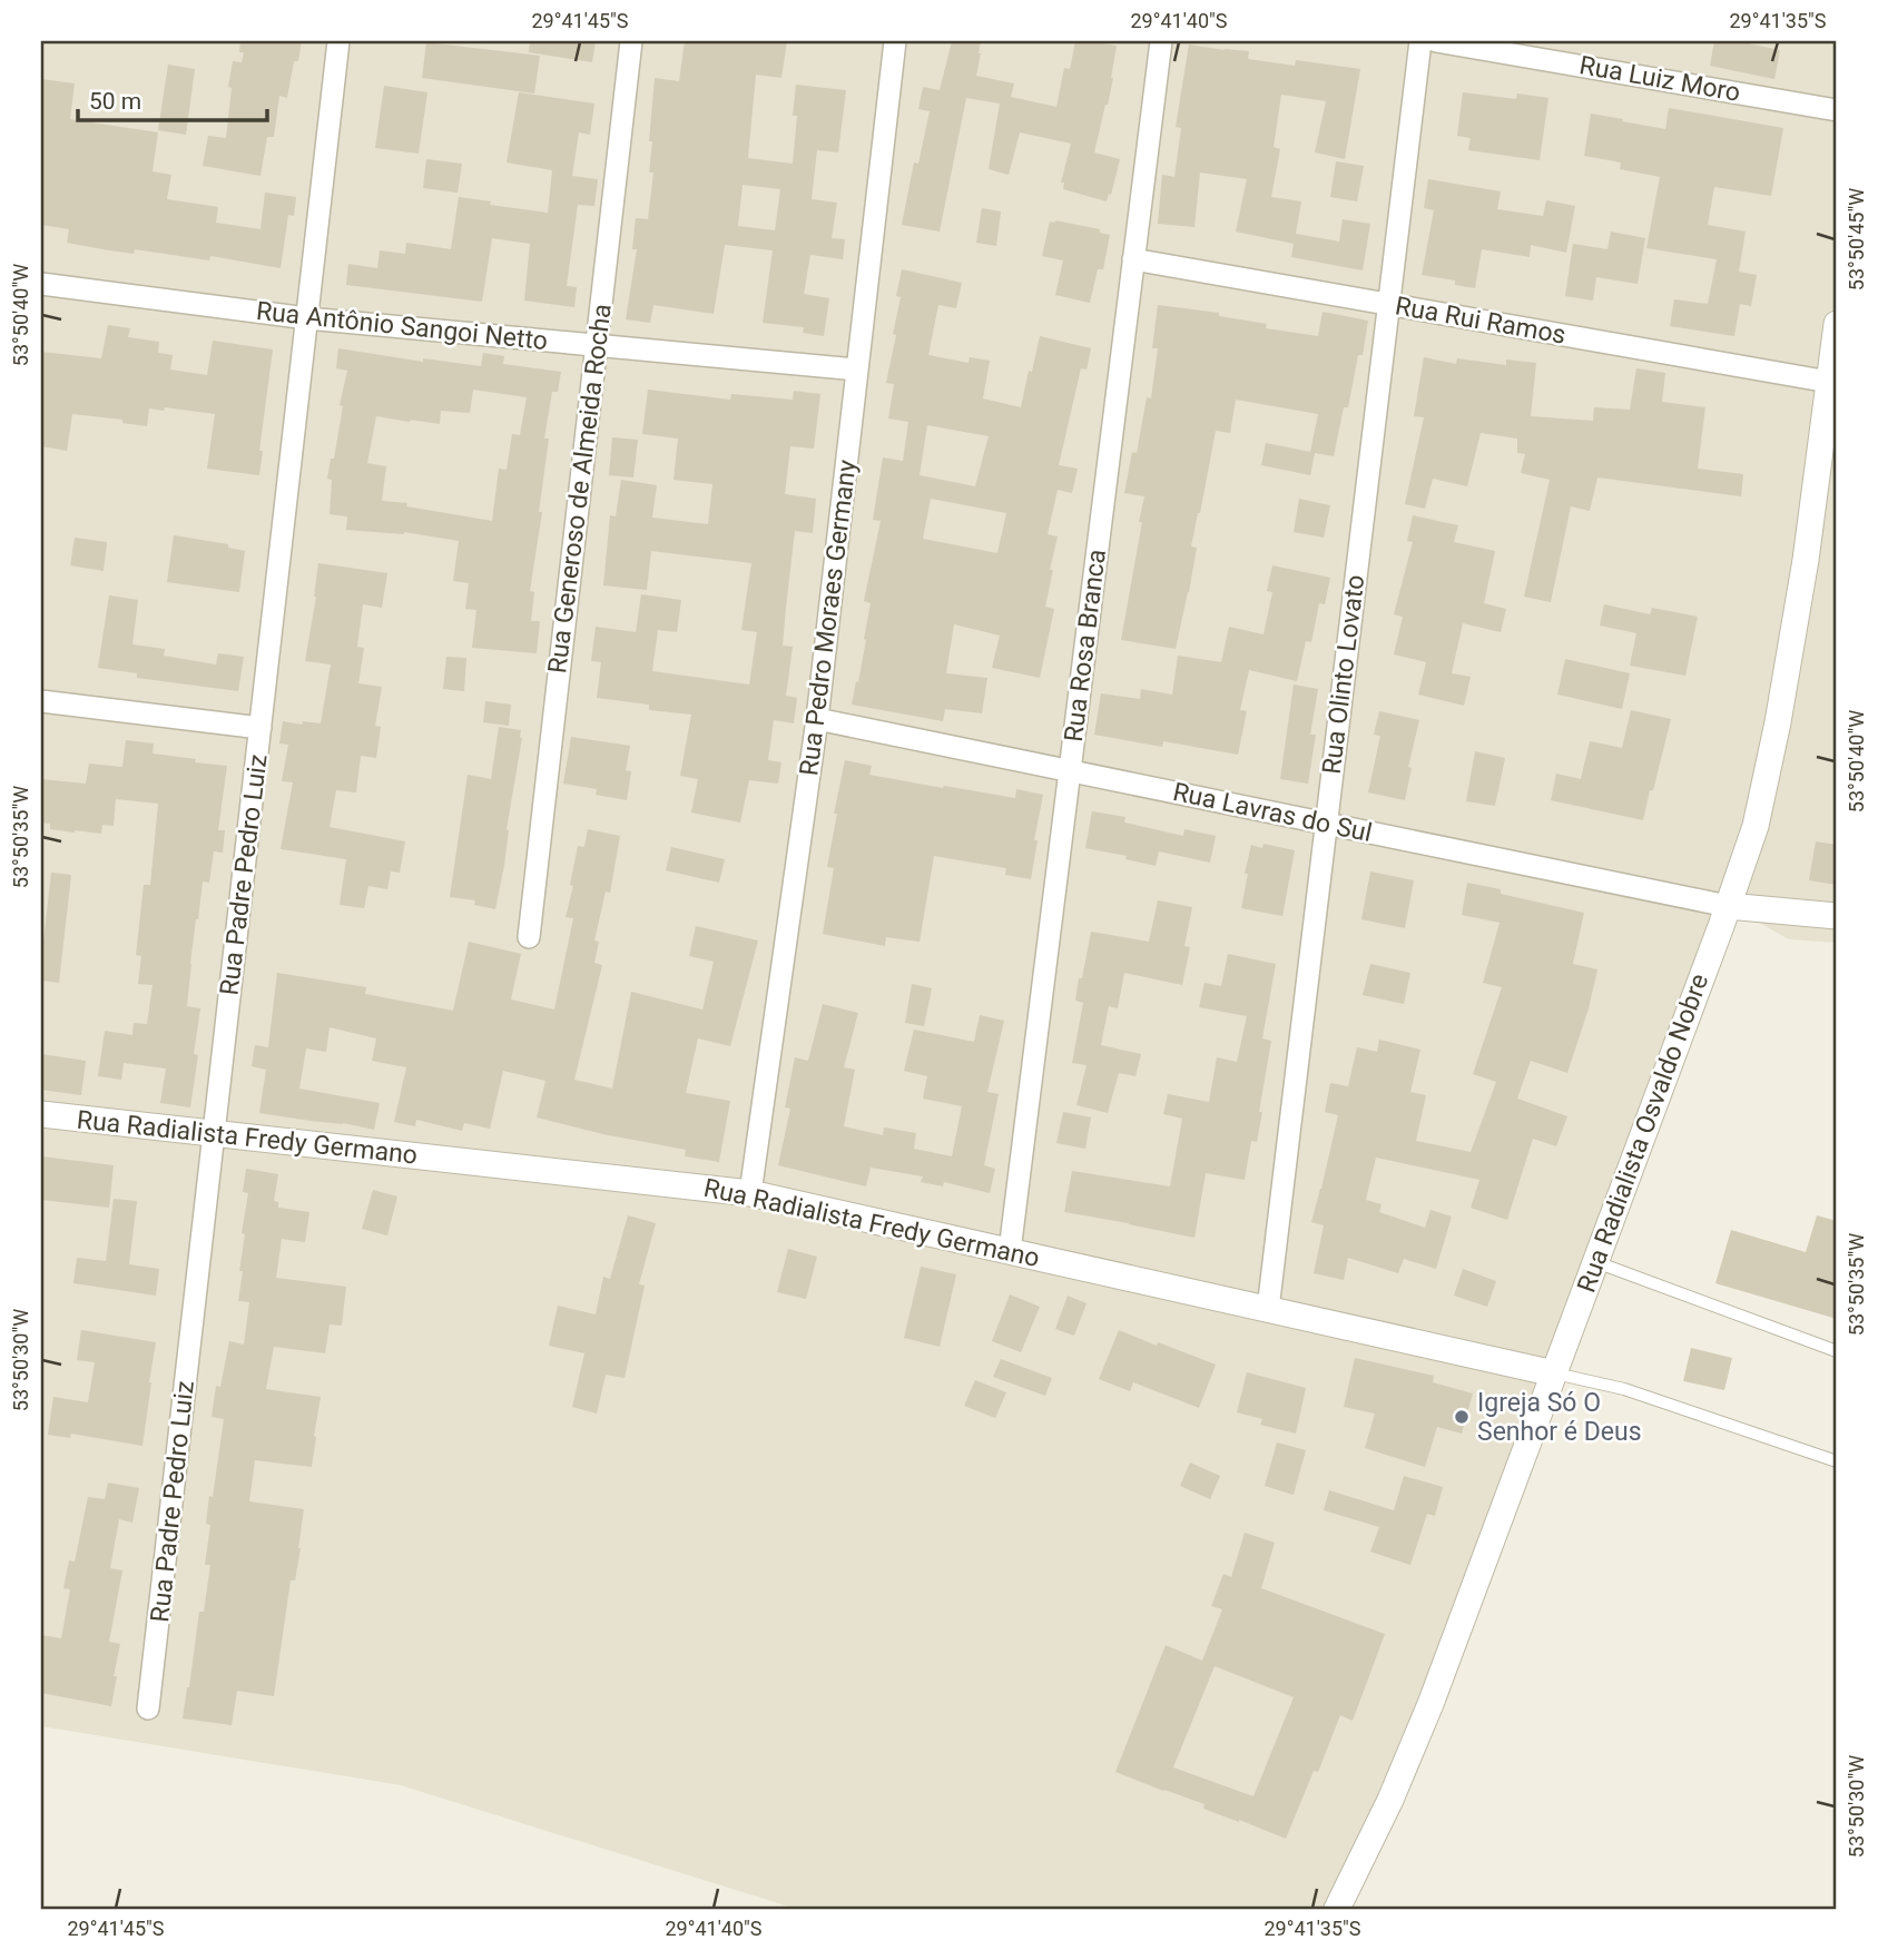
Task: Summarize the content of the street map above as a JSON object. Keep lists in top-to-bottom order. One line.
{"streets":{"street":["Rua Luiz Moro","Rua Rui Ramos","Rua Antônio Sangoi Netto","Rua Generoso de Almeida Rocha","Rua Pedro Moraes Germany","Rua Rosa Branca","Rua Olinto Lovato","Rua Lavras do Sul","Rua Padre Pedro Luiz","Rua Radialista Osvaldo Nobre","Rua Radialista Fredy Germano"]},"crossings":[["Rua Rui Ramos","Rua Rosa Branca"],["Rua Rui Ramos","Rua Olinto Lovato"],["Rua Rui Ramos","Rua Radialista Osvaldo Nobre"],["Rua Antônio Sangoi Netto","Rua Generoso de Almeida Rocha"],["Rua Antônio Sangoi Netto","Rua Pedro Moraes Germany"],["Rua Antônio Sangoi Netto","Rua Padre Pedro Luiz"],["Rua Pedro Moraes Germany","Rua Lavras do Sul"],["Rua Pedro Moraes Germany","Rua Radialista Fredy Germano"],["Rua Rosa Branca","Rua Lavras do Sul"],["Rua Rosa Branca","Rua Radialista Fredy Germano"],["Rua Olinto Lovato","Rua Lavras do Sul"],["Rua Olinto Lovato","Rua Radialista Fredy Germano"],["Rua Lavras do Sul","Rua Radialista Osvaldo Nobre"],["Rua Padre Pedro Luiz","Rua Radialista Fredy Germano"],["Rua Radialista Osvaldo Nobre","Rua Radialista Fredy Germano"]],"places":["Igreja Só O Senhor é Deus"],"scale_bar":"50 m","coordinates":["29°41'45\"S","29°41'40\"S","29°41'35\"S","53°50'45\"W","53°50'40\"W","53°50'35\"W","53°50'30\"W"]}
